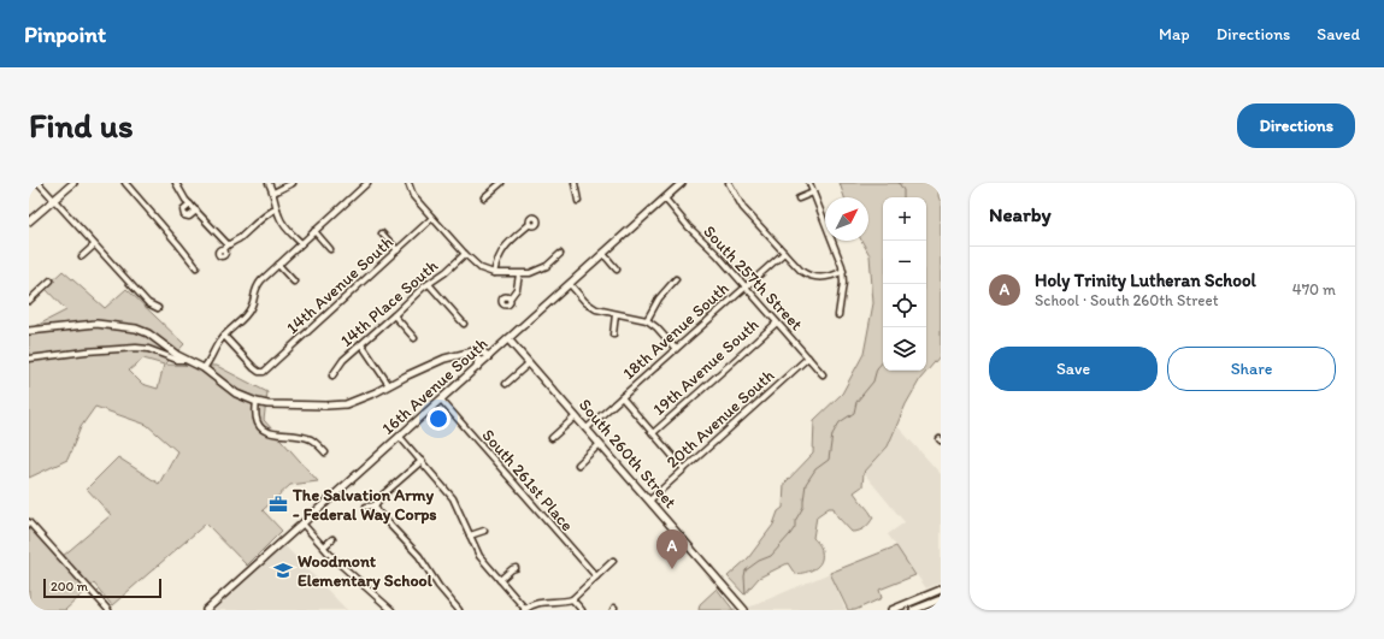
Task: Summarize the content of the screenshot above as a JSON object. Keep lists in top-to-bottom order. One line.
{"streets":{"main road":["16th Avenue South","South 260th Street"],"street":["South 257th Street","14th Avenue South","14th Place South","18th Avenue South","19th Avenue South","20th Avenue South","South 261st Place"]},"crossings":[["South 257th Street","18th Avenue South"],["South 257th Street","19th Avenue South"],["South 257th Street","16th Avenue South"],["South 257th Street","20th Avenue South"],["18th Avenue South","South 260th Street"],["16th Avenue South","South 260th Street"],["16th Avenue South","South 261st Place"],["20th Avenue South","South 260th Street"]],"places":{"office":["The Salvation Army - Federal Way Corps"],"school or university":["Woodmont Elementary School"]},"scale_bar":"200 m","north":"top right","page":{"header":"Pinpoint","nav":["Map","Directions","Saved"],"buttons":["Directions",["Save","Share"]],"title":"Find us","heading":"Nearby","map_buttons":["+","−"],"list":[{"mark":"A","name":"Holy Trinity Lutheran School","note":"School · South 260th Street","value":"470 m"}],"pins":"A","scale":"200 m"}}
